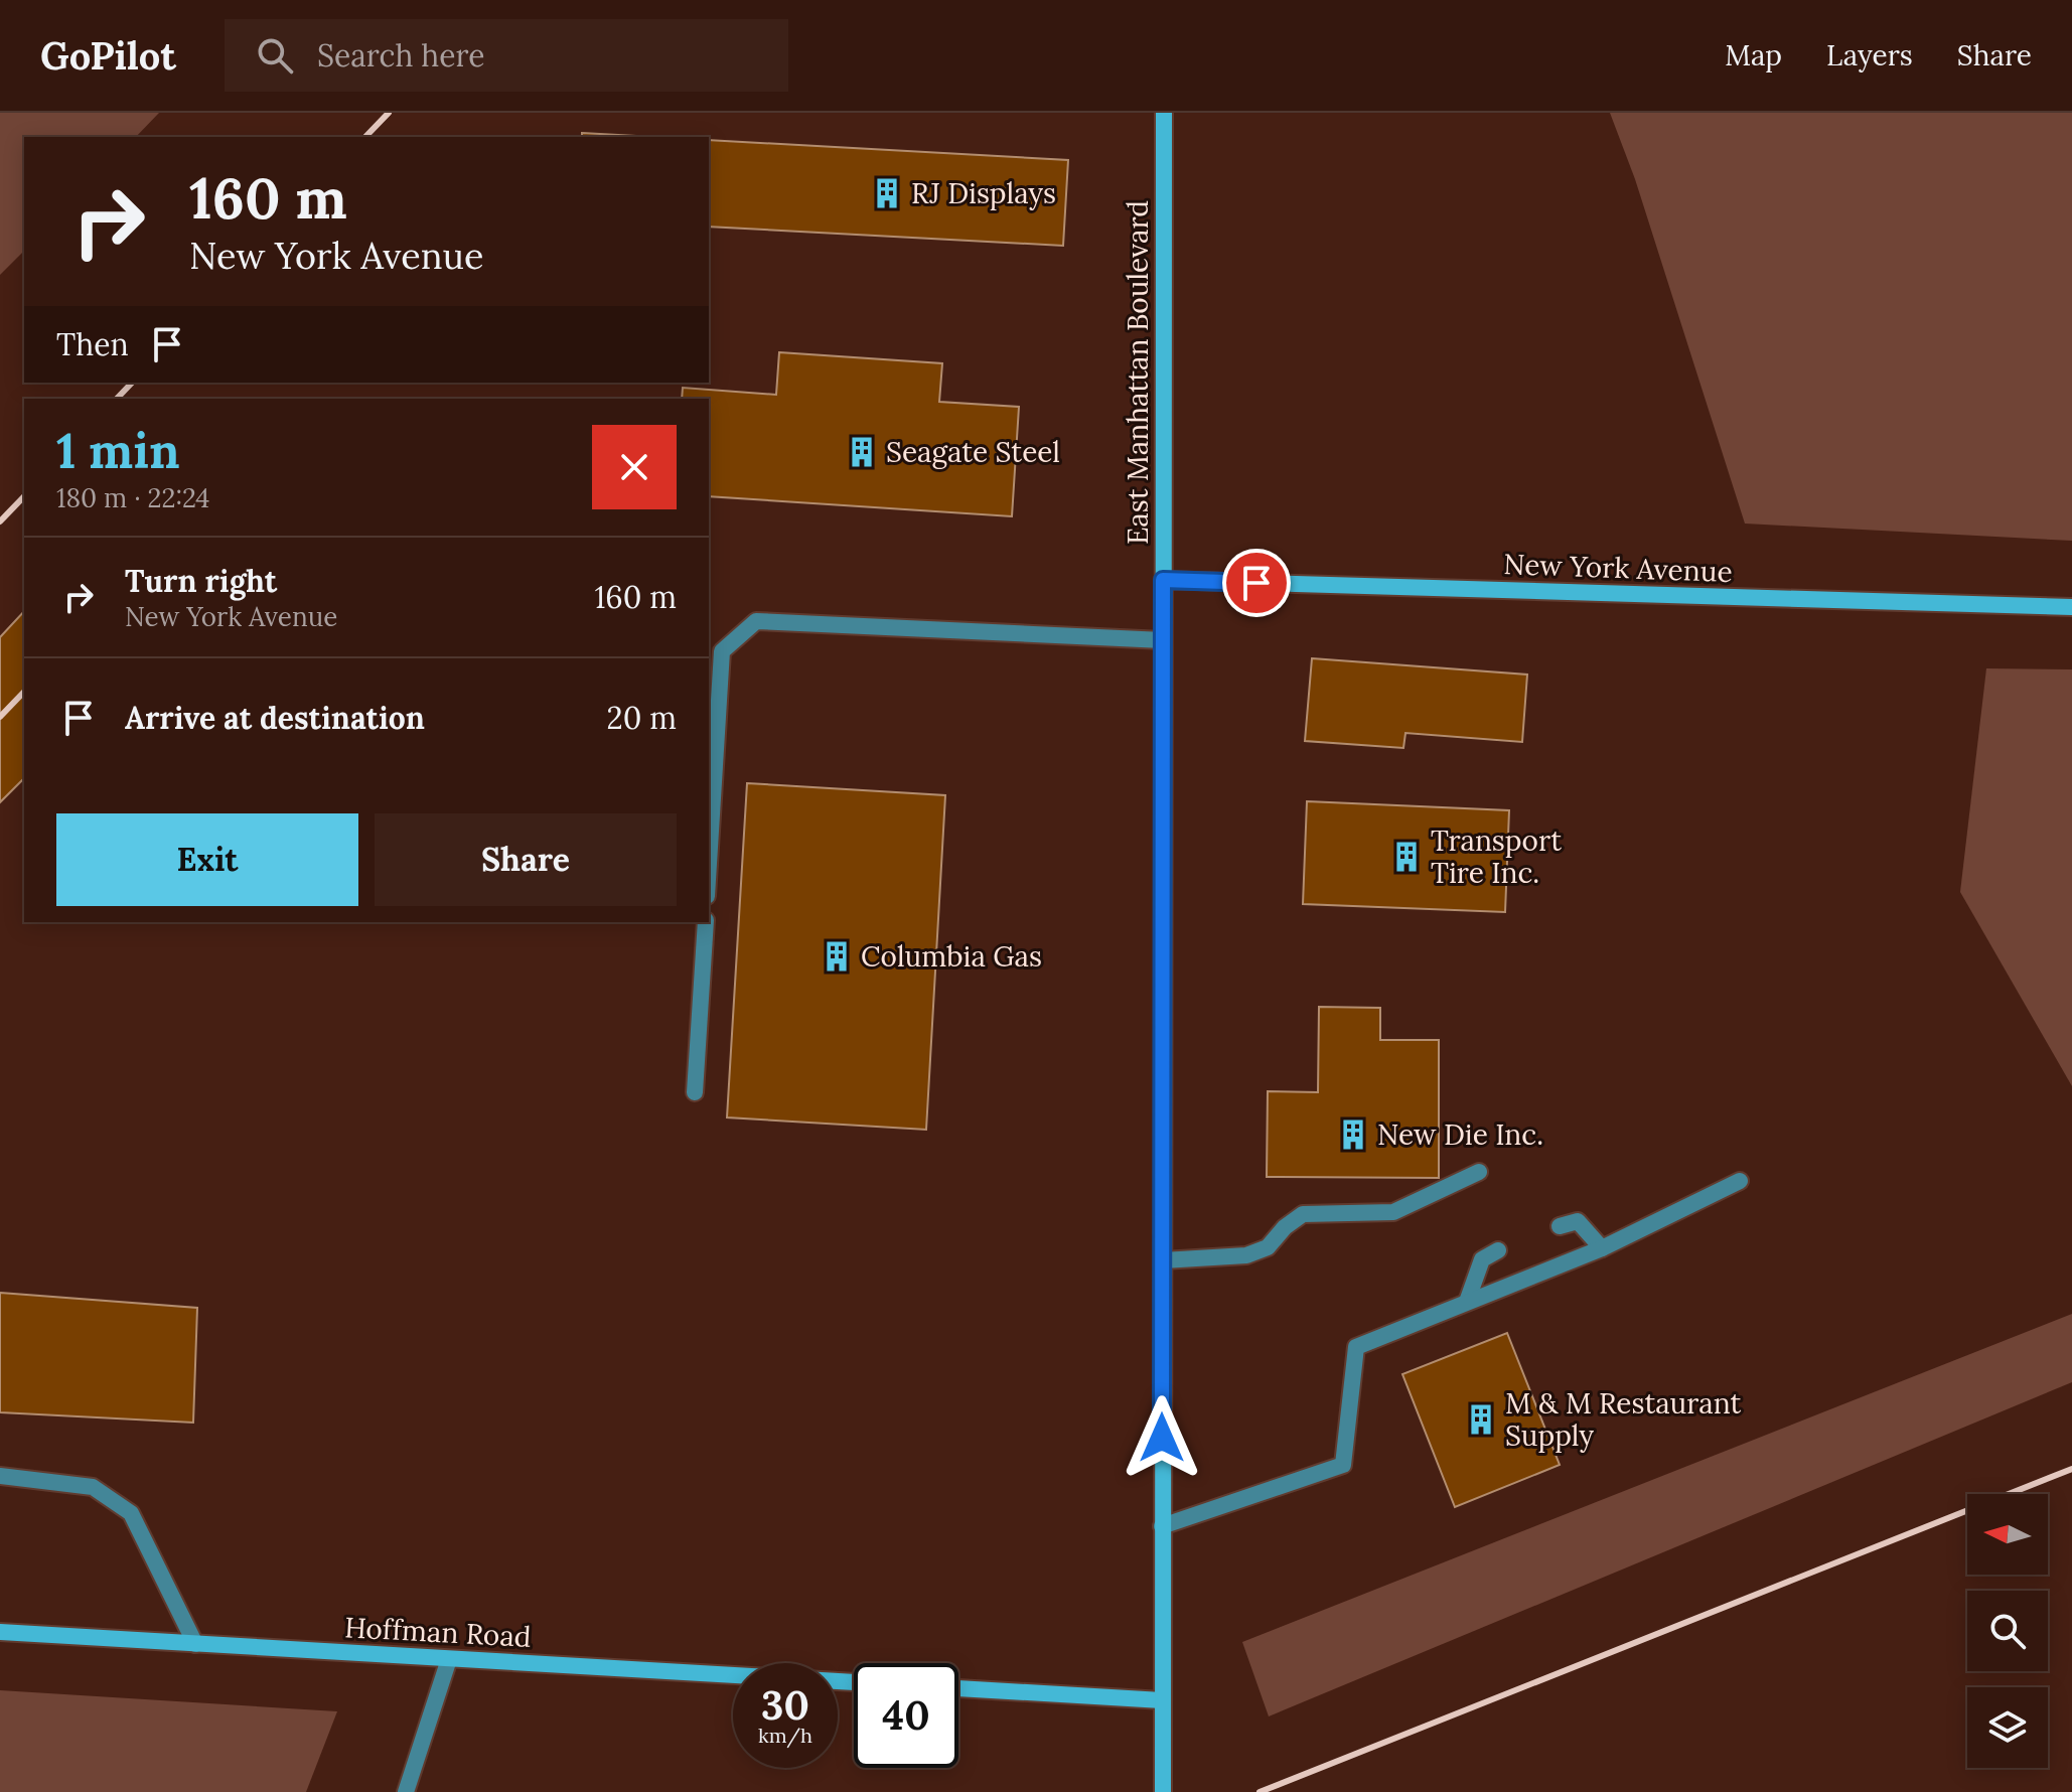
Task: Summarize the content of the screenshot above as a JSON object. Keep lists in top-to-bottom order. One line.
{"streets":{"street":["East Manhattan Boulevard","New York Avenue","Hoffman Road"]},"crossings":[["East Manhattan Boulevard","New York Avenue"]],"places":{"building":["RJ Displays","Seagate Steel","Transport Tire Inc.","Columbia Gas","New Die Inc.","M & M Restaurant Supply"]},"north":"left","page":{"header":"GoPilot","search":"Search here","nav":["Map","Layers","Share"],"turn":["160 m","New York Avenue"],"then":"Then","heading":["1 min","180 m · 22:24"],"list":[{"name":"Turn right","note":"New York Avenue","value":"160 m"},{"name":"Arrive at destination","value":"20 m"}],"buttons":["Exit","Share"],"speed":"30 km/h","limit":"40"}}
